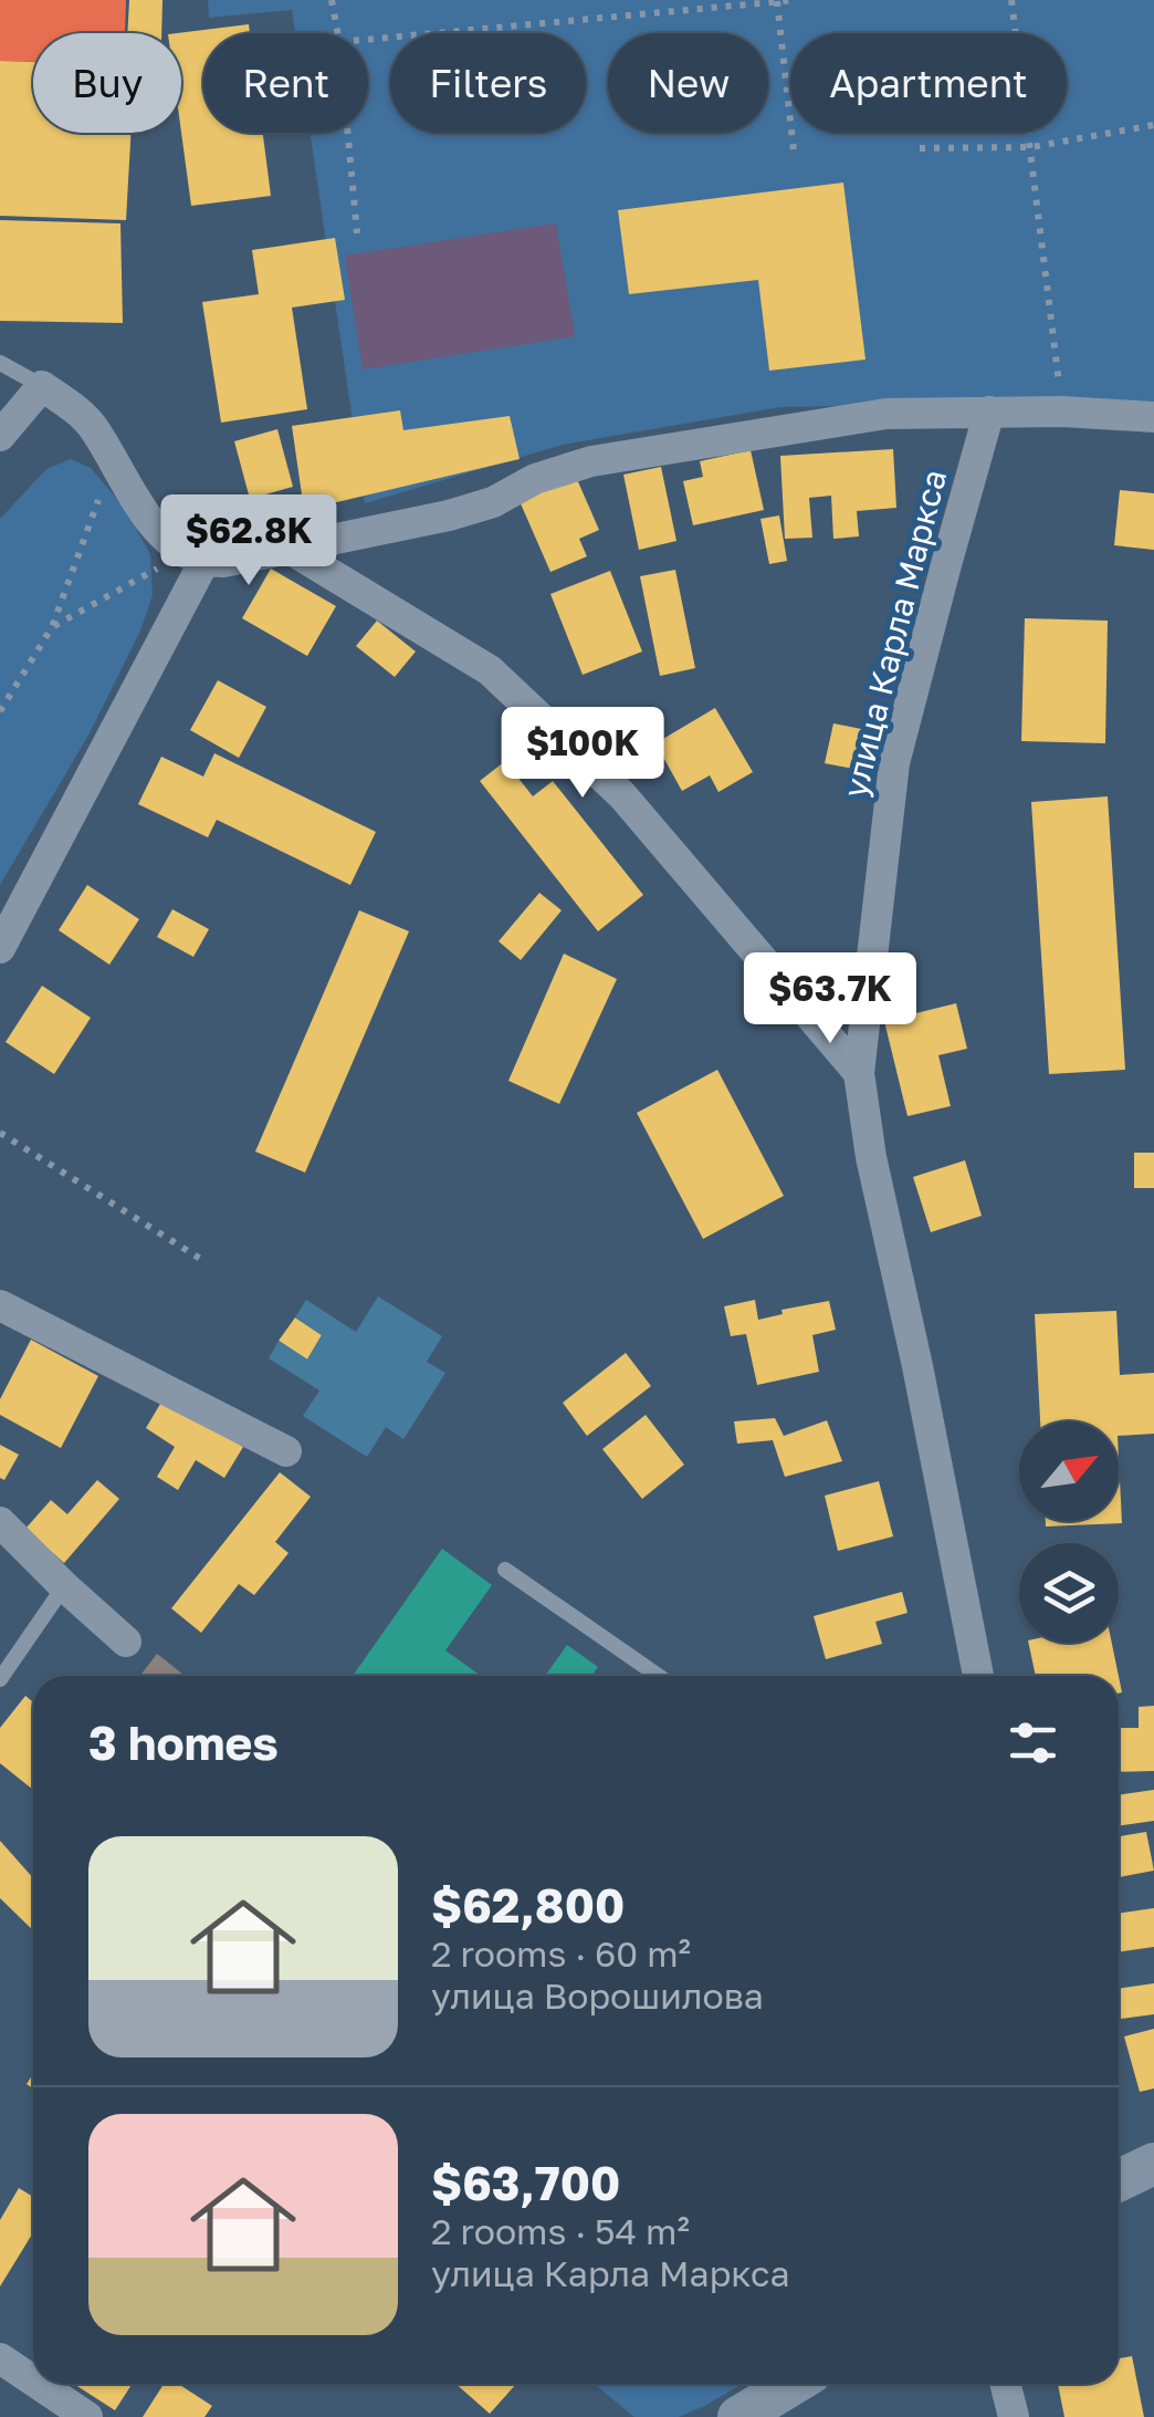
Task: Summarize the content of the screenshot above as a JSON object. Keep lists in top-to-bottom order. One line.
{"streets":{"street":["улица Карла Маркса"]},"north":"top right","page":{"chip":["Buy","Rent","Filters","New","Apartment"],"price":["$62.8K","$100K","$63.7K"],"heading":"3 homes","list":[{"name":"$62,800","note":"2 rooms · 60 m² · улица Ворошилова"},{"name":"$63,700","note":"2 rooms · 54 m² · улица Карла Маркса"}]}}
